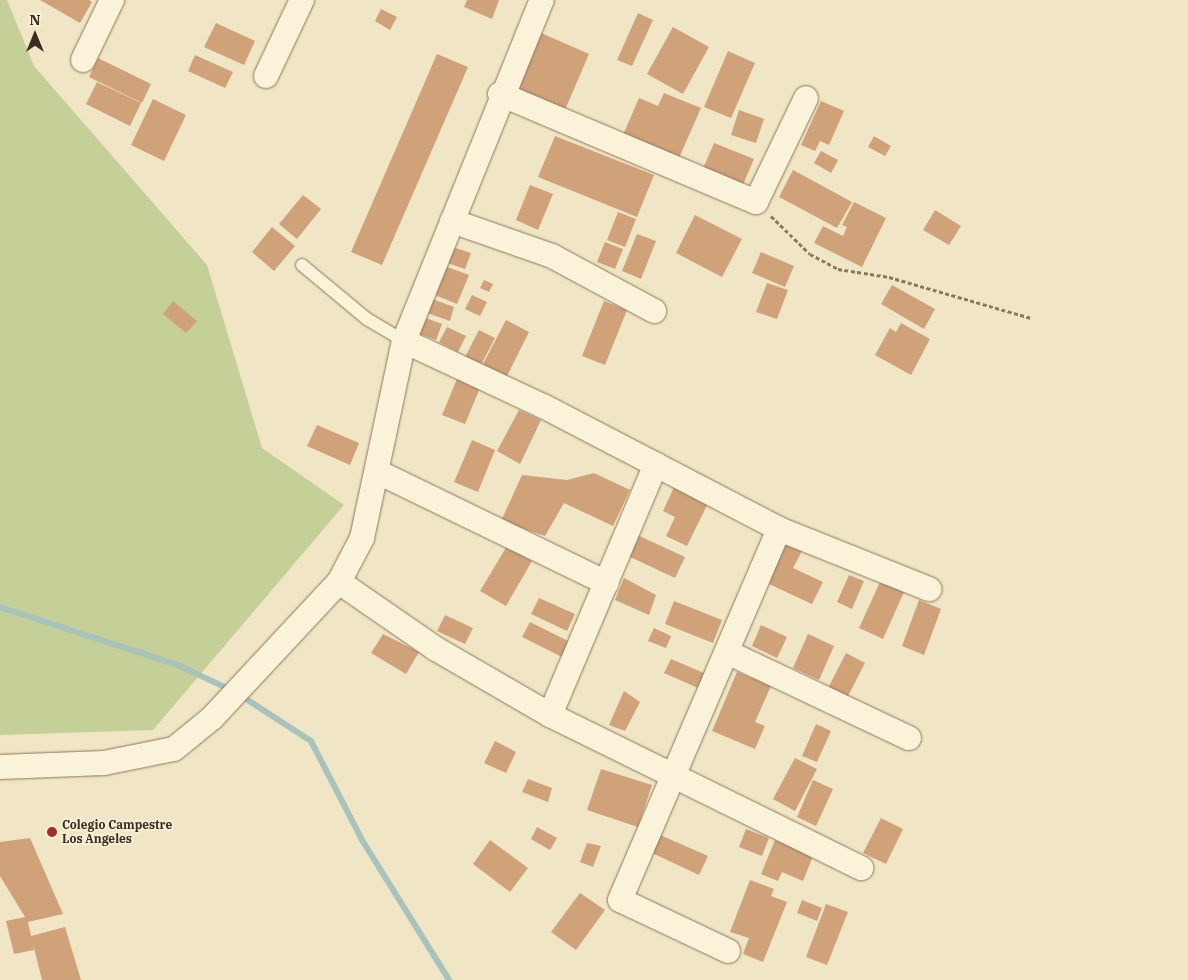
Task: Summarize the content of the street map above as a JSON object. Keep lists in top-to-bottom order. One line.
{"places":["Colegio Campestre Los Angeles"],"north":"top"}
